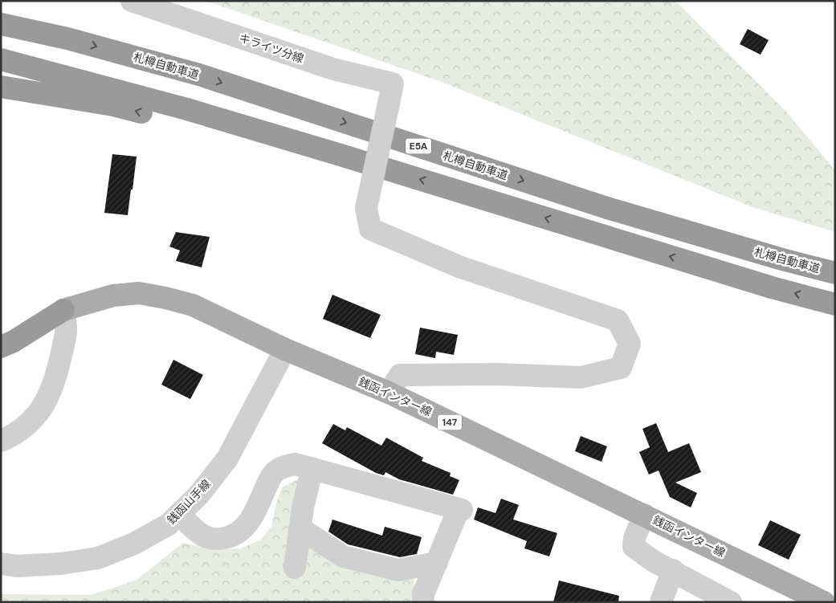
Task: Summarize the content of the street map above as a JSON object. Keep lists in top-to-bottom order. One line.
{"streets":{"highway":["札樽自動車道","E5A"],"main road":["銭函インター線","147"],"street":["キライツ分線","銭函山手線"]},"crossings":[["キライツ分線","銭函インター線"],["銭函インター線","銭函山手線"]]}
